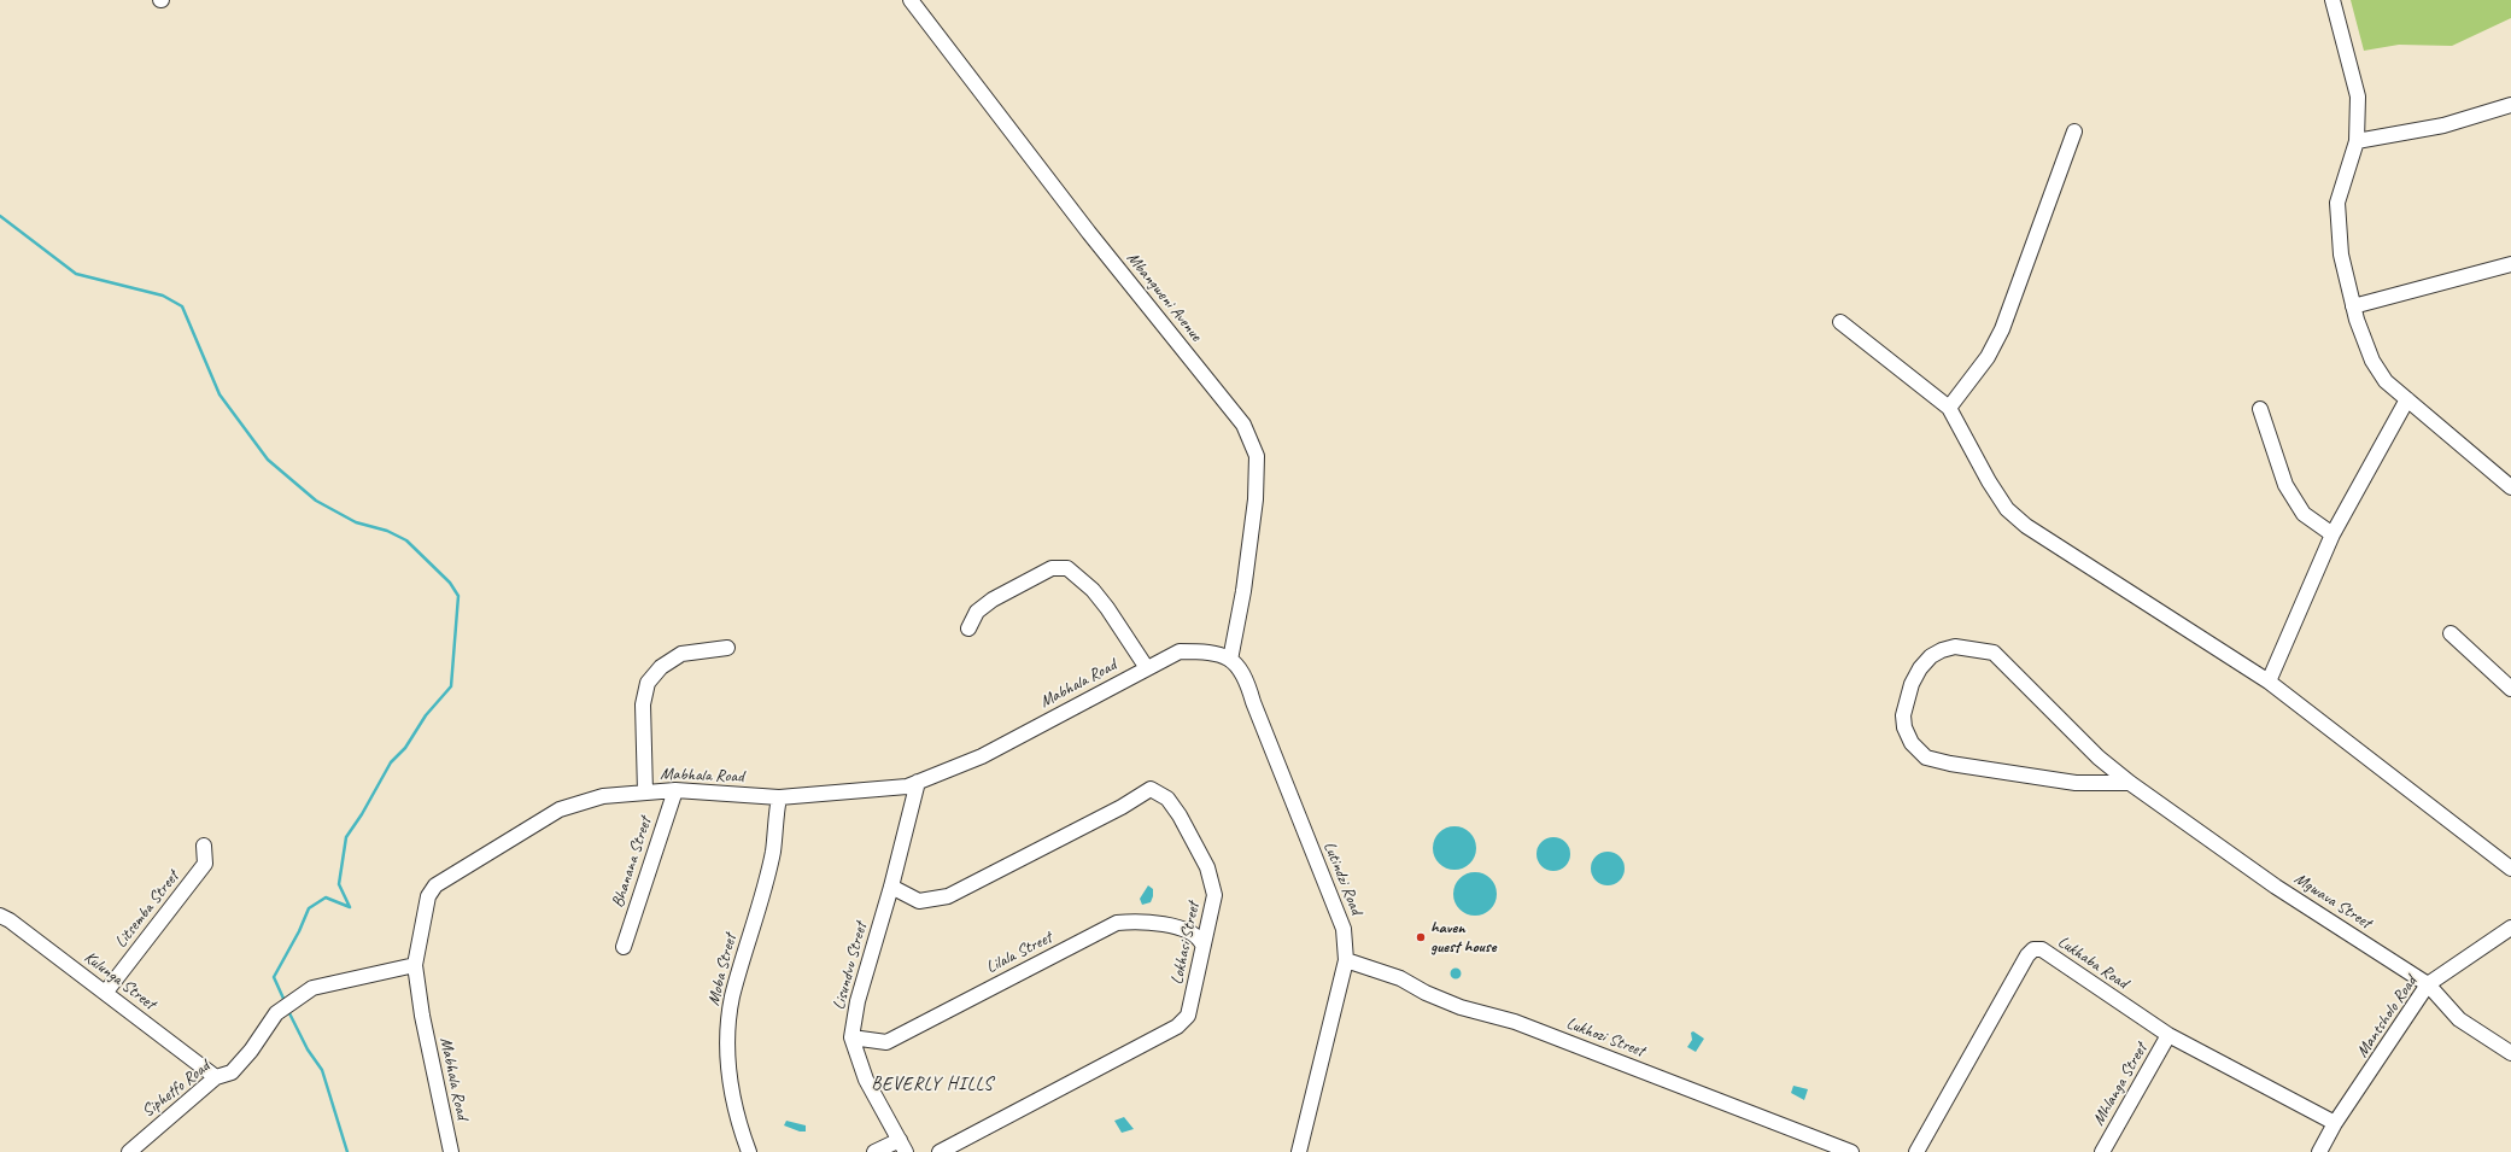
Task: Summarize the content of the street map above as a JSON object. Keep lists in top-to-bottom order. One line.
{"streets":{"street":["Mbangweni Avenue","Mabhala Road","Bhanana Street","Lutindzi Road","Mgwava Street","Litsemba Street","Lokhasi Street","Lilala Street","Lukhaba Road","Lisundvu Street","Moba Street","Kulunga Street","Mantsholo Road","Lukhozi Street","Mhlanga Street","Siphetfo Road"]},"crossings":[["Mbangweni Avenue","Mabhala Road"],["Mbangweni Avenue","Lutindzi Road"],["Mabhala Road","Bhanana Street"],["Mabhala Road","Lutindzi Road"],["Mabhala Road","Lisundvu Street"],["Mabhala Road","Moba Street"],["Mabhala Road","Siphetfo Road"],["Lutindzi Road","Lukhozi Street"],["Mgwava Street","Mantsholo Road"],["Litsemba Street","Kulunga Street"],["Lokhasi Street","Lilala Street"],["Lokhasi Street","Lisundvu Street"],["Lilala Street","Lisundvu Street"],["Lukhaba Road","Mantsholo Road"],["Lukhaba Road","Mhlanga Street"],["Kulunga Street","Siphetfo Road"]],"districts":["BEVERLY HILLS"],"places":["haven guest house"]}
